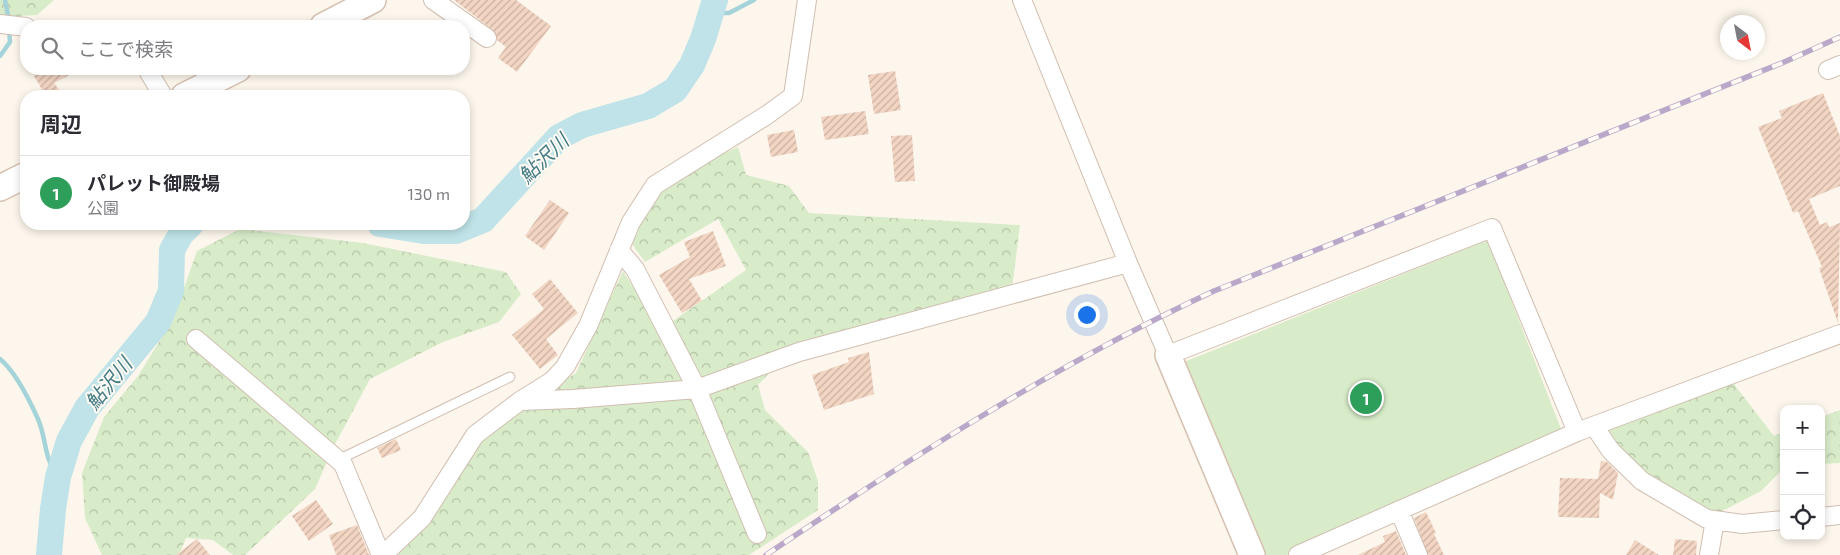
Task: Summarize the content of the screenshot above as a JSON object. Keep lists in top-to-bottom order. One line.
{"water":["鮎沢川"],"north":"bottom right","page":{"search":"ここで検索","heading":"周辺","list":[{"mark":"1","name":"パレット御殿場","note":"公園","value":"130 m"}],"pins":"1","map_buttons":["+","−"]}}
